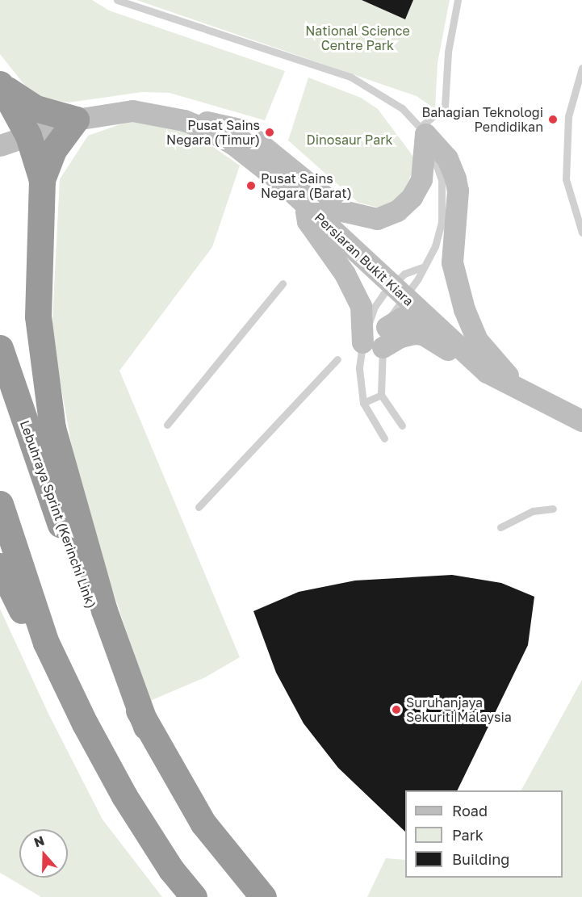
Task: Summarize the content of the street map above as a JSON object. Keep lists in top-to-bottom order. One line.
{"streets":{"highway":["Lebuhraya Sprint (Kerinchi Link)"],"street":["Persiaran Bukit Kiara"]},"parks":["National Science Centre Park","Dinosaur Park"],"places":["Bahagian Teknologi Pendidikan","Pusat Sains Negara (Timur)","Pusat Sains Negara (Barat)","Suruhanjaya Sekuriti Malaysia"],"legend":["Road","Park","Building"],"north":"top"}
